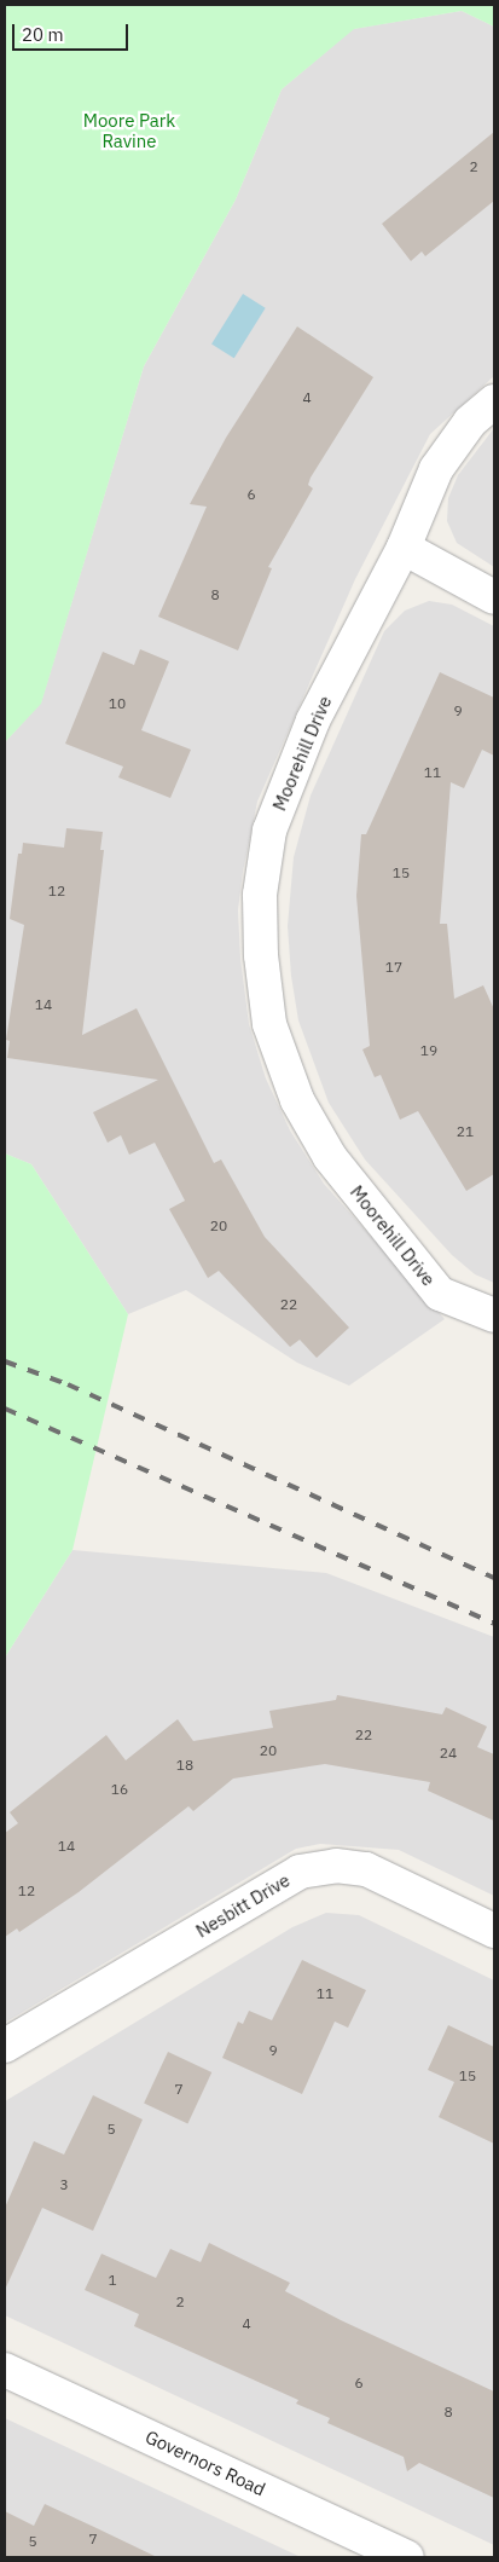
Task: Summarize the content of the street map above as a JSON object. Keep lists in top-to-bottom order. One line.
{"streets":{"street":["Moorehill Drive","Nesbitt Drive","Governors Road"]},"parks":["Moore Park Ravine"],"house_numbers":["2","4","6","8","10","9","11","15","12","17","14","19","21","20","22","22","20","24","18","16","14","12","11","9","15","7","5","3","1","2","4","6","8","7","5"],"scale_bar":"20 m"}
